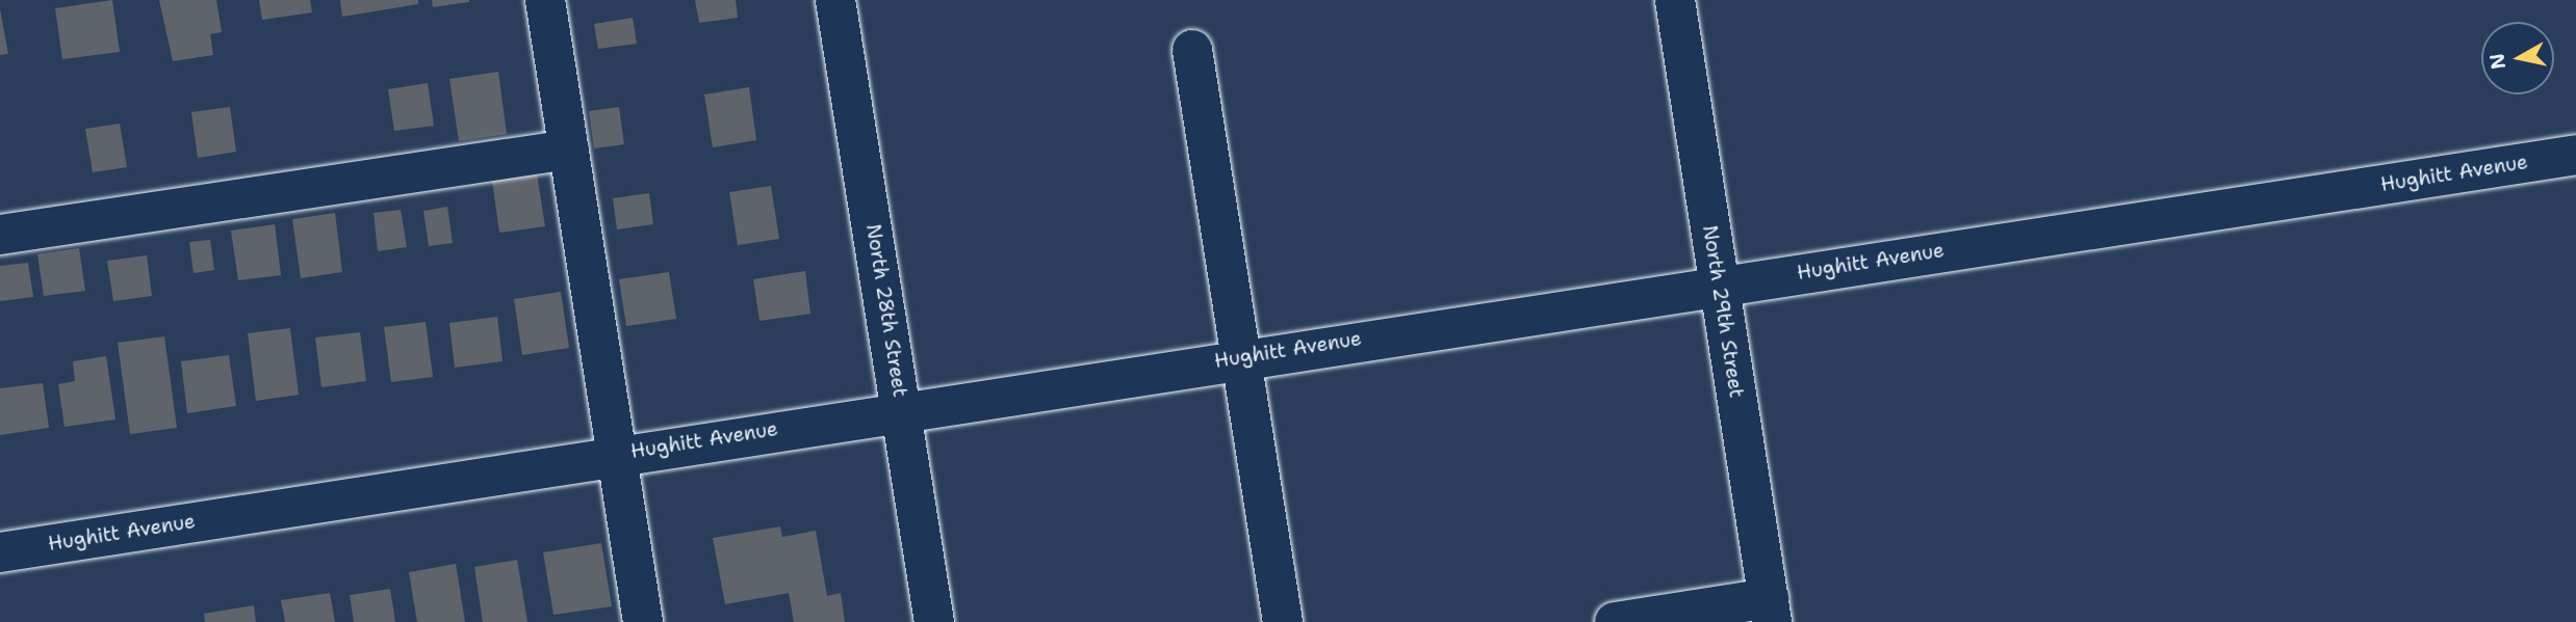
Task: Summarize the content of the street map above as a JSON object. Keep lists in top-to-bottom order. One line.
{"streets":{"street":["Hughitt Avenue","North 28th Street","North 29th Street"]},"crossings":[["Hughitt Avenue","North 28th Street"],["Hughitt Avenue","North 29th Street"]],"north":"left"}
